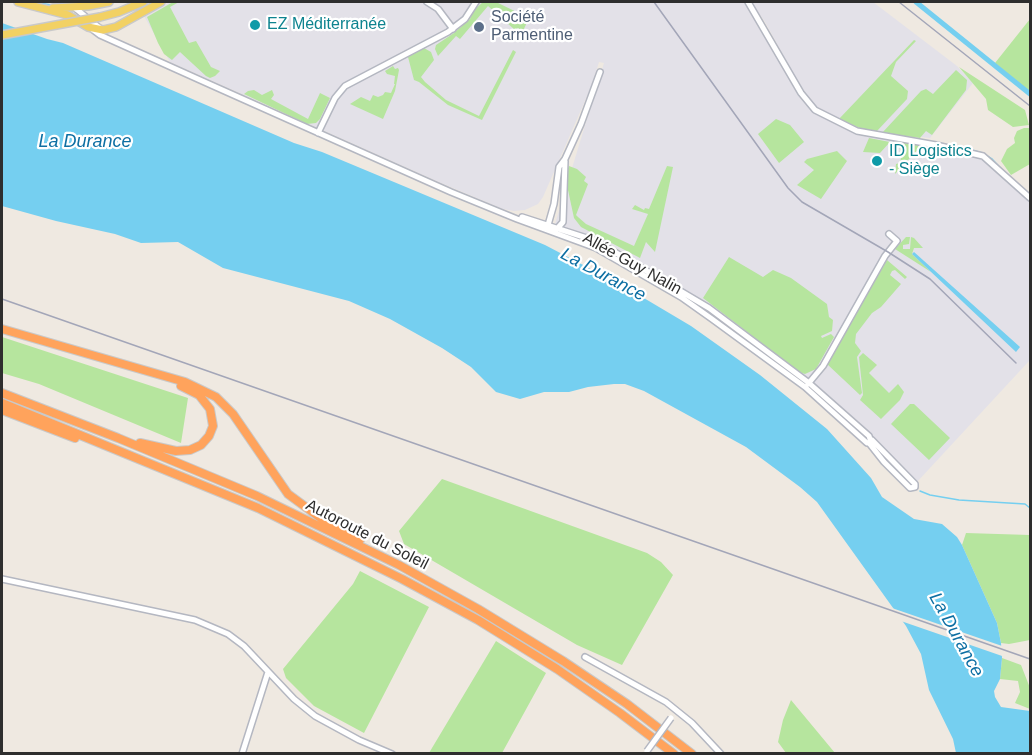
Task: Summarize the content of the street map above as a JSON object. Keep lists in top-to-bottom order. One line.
{"streets":{"highway":["Autoroute du Soleil"],"street":["Allée Guy Nalin"]},"water":["La Durance"],"places":["EZ Méditerranée","Société Parmentine","ID Logistics - Siège"]}
